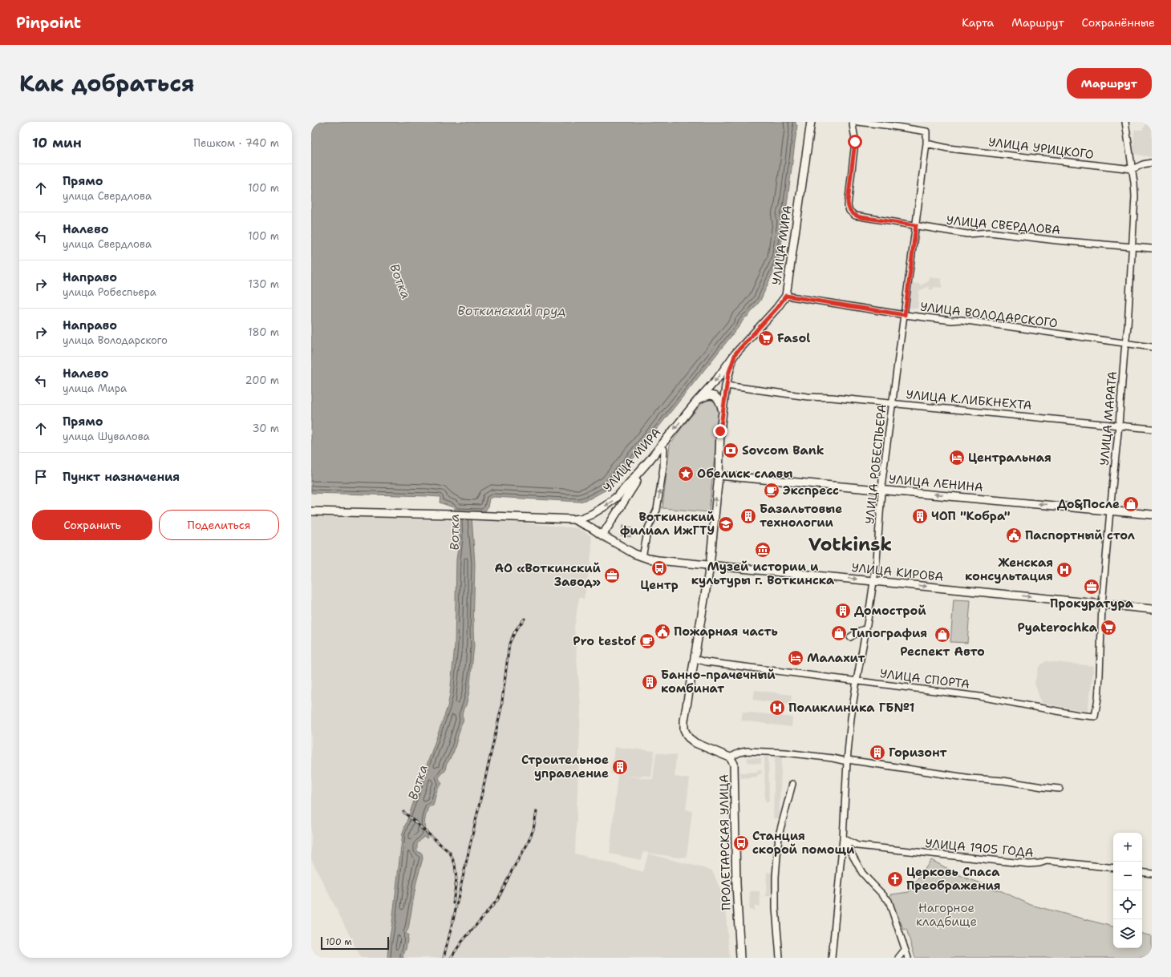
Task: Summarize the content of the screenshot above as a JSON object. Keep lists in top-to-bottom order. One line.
{"streets":{"main road":["УЛИЦА МИРА","УЛИЦА ЛЕНИНА","УЛИЦА КИРОВА","ПРОЛЕТАРСКАЯ УЛИЦА"],"street":["УЛИЦА УРИЦКОГО","УЛИЦА СВЕРДЛОВА","УЛИЦА ВОЛОДАРСКОГО","УЛИЦА К.ЛИБКНЕХТА","УЛИЦА МАРАТА","УЛИЦА РОБЕСПЬЕРА","УЛИЦА СПОРТА","УЛИЦА 1905 ГОДА"]},"crossings":[["УЛИЦА УРИЦКОГО","УЛИЦА МАРАТА"],["УЛИЦА УРИЦКОГО","УЛИЦА РОБЕСПЬЕРА"],["УЛИЦА СВЕРДЛОВА","УЛИЦА МАРАТА"],["УЛИЦА СВЕРДЛОВА","УЛИЦА РОБЕСПЬЕРА"],["УЛИЦА МИРА","УЛИЦА ВОЛОДАРСКОГО"],["УЛИЦА МИРА","УЛИЦА К.ЛИБКНЕХТА"],["УЛИЦА МИРА","УЛИЦА ЛЕНИНА"],["УЛИЦА МИРА","УЛИЦА КИРОВА"],["УЛИЦА МИРА","ПРОЛЕТАРСКАЯ УЛИЦА"],["УЛИЦА ВОЛОДАРСКОГО","УЛИЦА МАРАТА"],["УЛИЦА ВОЛОДАРСКОГО","УЛИЦА РОБЕСПЬЕРА"],["УЛИЦА К.ЛИБКНЕХТА","УЛИЦА МАРАТА"],["УЛИЦА К.ЛИБКНЕХТА","УЛИЦА РОБЕСПЬЕРА"],["УЛИЦА МАРАТА","УЛИЦА ЛЕНИНА"],["УЛИЦА МАРАТА","УЛИЦА КИРОВА"],["УЛИЦА МАРАТА","УЛИЦА СПОРТА"],["УЛИЦА РОБЕСПЬЕРА","УЛИЦА ЛЕНИНА"],["УЛИЦА РОБЕСПЬЕРА","УЛИЦА КИРОВА"],["УЛИЦА РОБЕСПЬЕРА","УЛИЦА СПОРТА"],["УЛИЦА РОБЕСПЬЕРА","УЛИЦА 1905 ГОДА"],["УЛИЦА КИРОВА","ПРОЛЕТАРСКАЯ УЛИЦА"],["УЛИЦА СПОРТА","ПРОЛЕТАРСКАЯ УЛИЦА"]],"one_way":["УЛИЦА ЛЕНИНА","УЛИЦА КИРОВА"],"districts":["Votkinsk"],"water":["Вотка","Воткинский пруд"],"parks":["Нагорное кладбище"],"places":{"supermarket":["Fasol","Pyaterochka"],"bank":["Sovcom Bank"],"hotel":["Центральная","Малахит"],"place":["Обелиск славы"],"cafe":["Экспресс","Pro testof"],"shop":["До&После","Типография","Респект Авто"],"building":["Базальтовые технологии","ЧОП \"Кобра\"","Домострой","Банно-прачечный комбинат","Горизонт","Строительное управление"],"school or university":["Воткинский филиал ИжГТУ"],"public building":["Паспортный стол","Пожарная часть"],"museum":["Музей истории и культуры г. Воткинска"],"bus stop":["Центр","Станция скорой помощи"],"hospital":["Женская консультация","Поликлиника ГБ№1"],"office":["АО «Воткинский Завод»","Прокуратура"],"church":["Церковь Спаса Преображения"]},"scale_bar":"100 m","page":{"header":"Pinpoint","nav":["Карта","Маршрут","Сохранённые"],"title":"Как добраться","buttons":["Маршрут",["Сохранить","Поделиться"]],"heading":["10 мин","Пешком · 740 m"],"list":[["Прямо","улица Свердлова","100 m"],["Налево","улица Свердлова","100 m"],["Направо","улица Робеспьера","130 m"],["Направо","улица Володарского","180 m"],["Налево","улица Мира","200 m"],["Прямо","улица Шувалова","30 m"],"Пункт назначения"],"map_buttons":["+","−"],"scale":"100 m"}}
